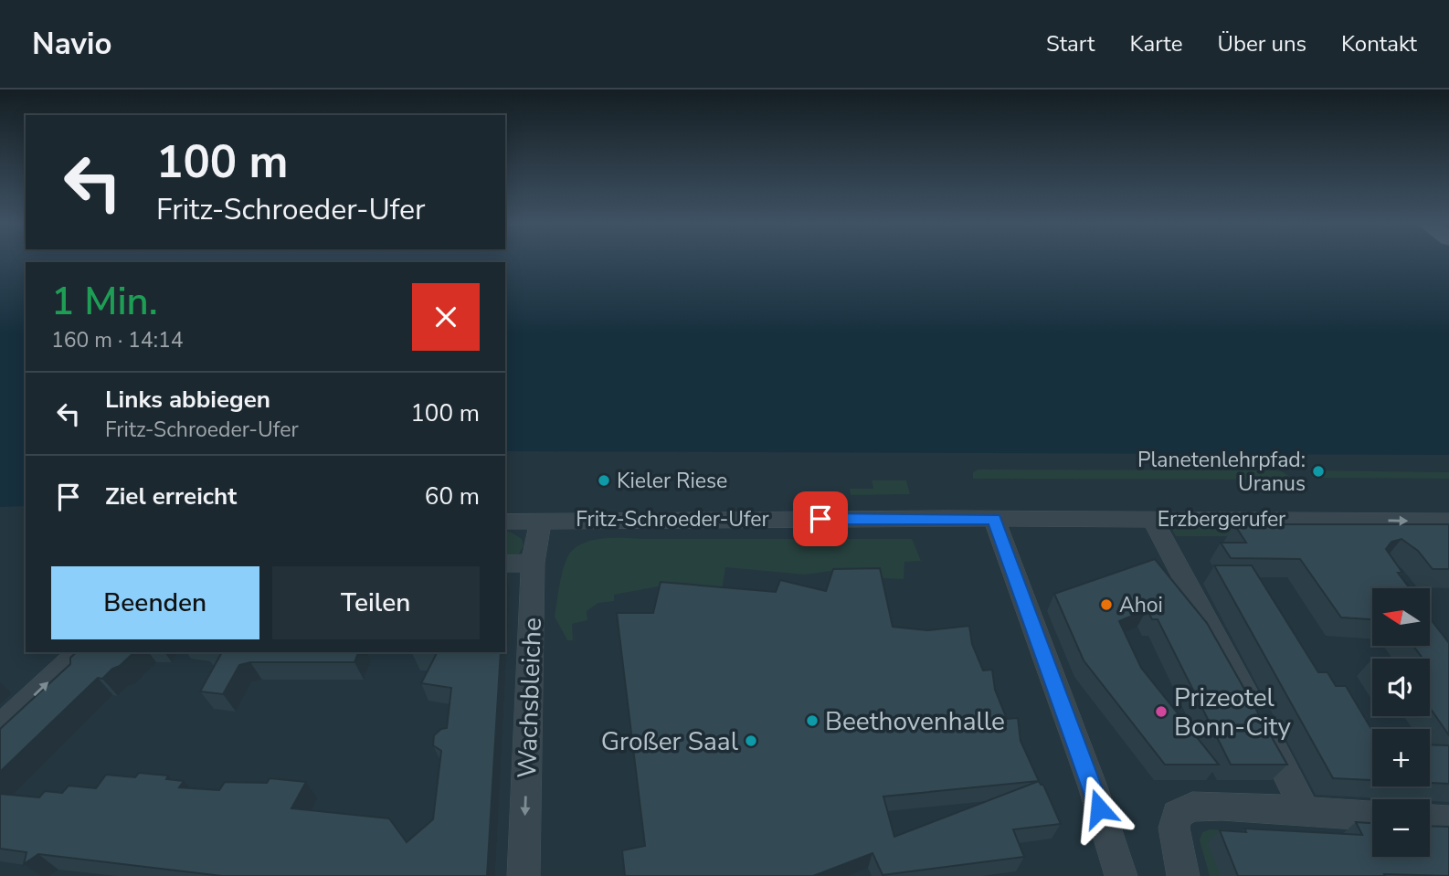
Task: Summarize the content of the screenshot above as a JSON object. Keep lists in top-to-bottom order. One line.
{"streets":{"street":["Fritz-Schroeder-Ufer","Erzbergerufer","Wachsbleiche"]},"crossings":[["Fritz-Schroeder-Ufer","Erzbergerufer"],["Fritz-Schroeder-Ufer","Wachsbleiche"]],"one_way":["Erzbergerufer","Wachsbleiche"],"places":["Planetenlehrpfad: Uranus","Kieler Riese","Ahoi","Prizeotel Bonn-City","Beethovenhalle","Großer Saal"],"north":"left","page":{"header":"Navio","nav":["Start","Karte","Über uns","Kontakt"],"turn":["100 m","Fritz-Schroeder-Ufer"],"heading":["1 Min.","160 m · 14:14"],"list":[{"name":"Links abbiegen","note":"Fritz-Schroeder-Ufer","value":"100 m"},{"name":"Ziel erreicht","value":"60 m"}],"buttons":["Beenden","Teilen"],"map_buttons":["+","−"]}}
